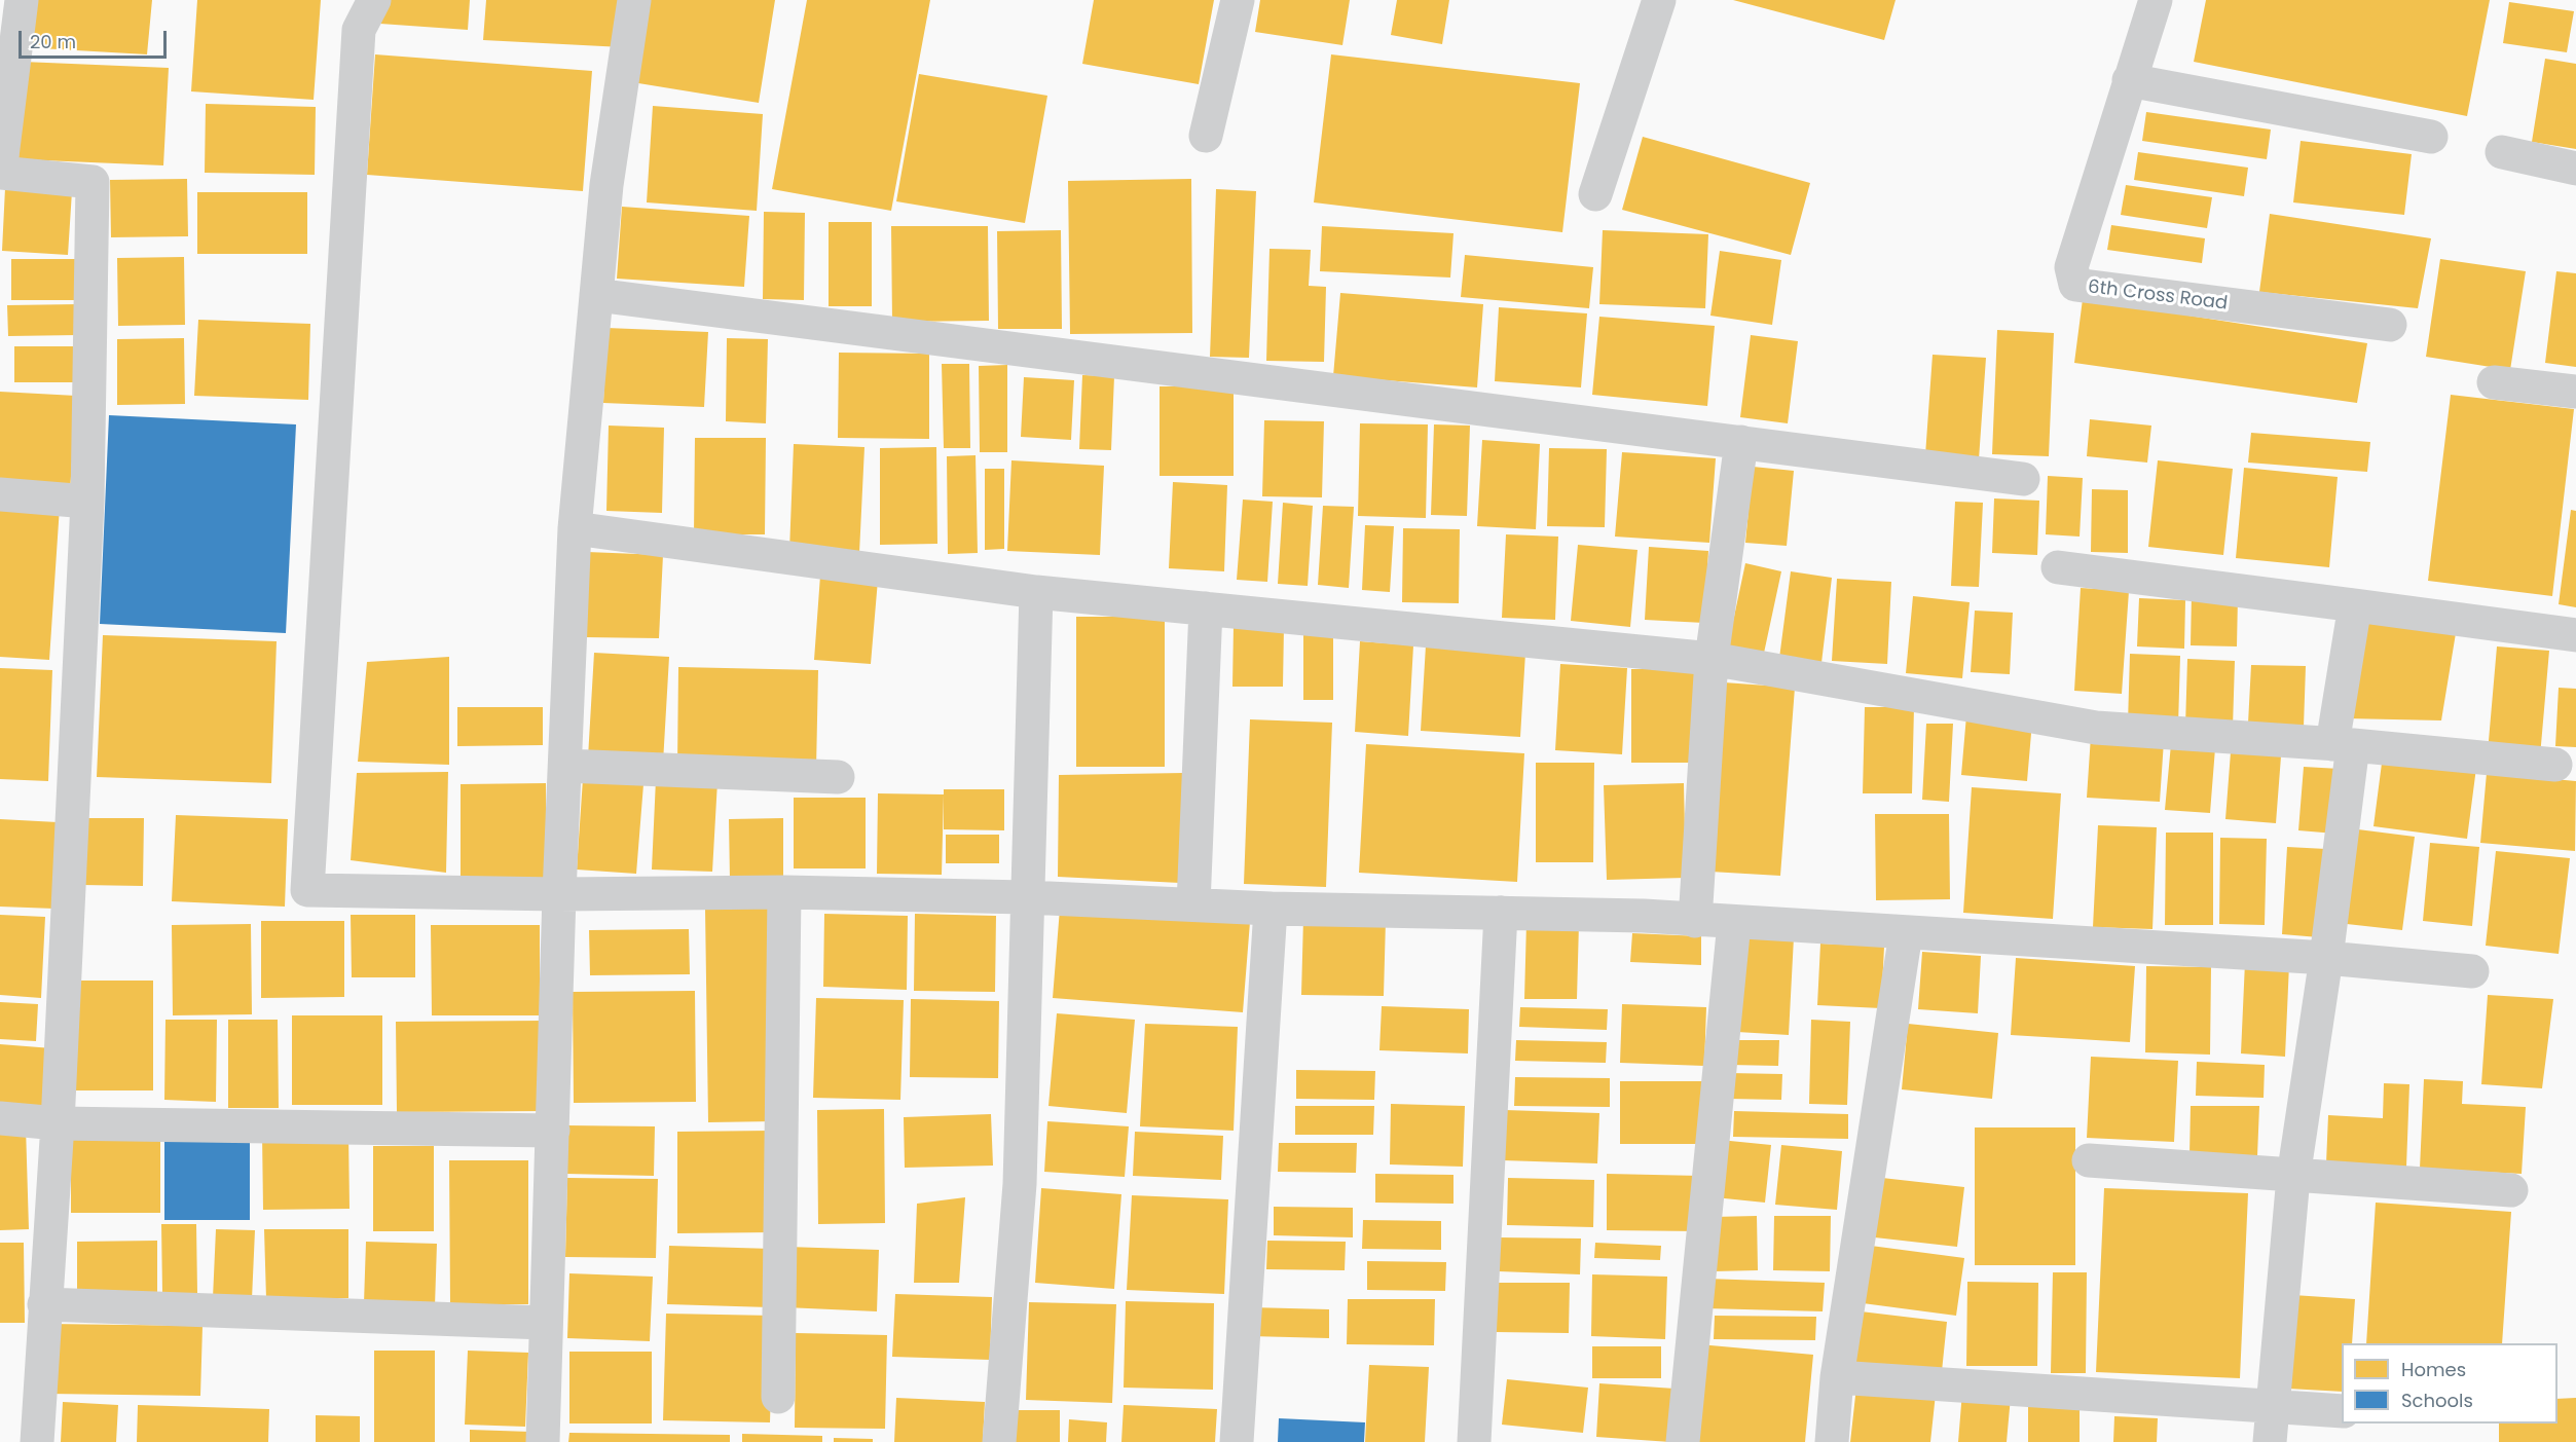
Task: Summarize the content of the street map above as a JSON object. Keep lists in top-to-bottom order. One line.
{"streets":{"street":["6th Cross Road"]},"legend":["Homes","Schools"],"scale_bar":"20 m"}
